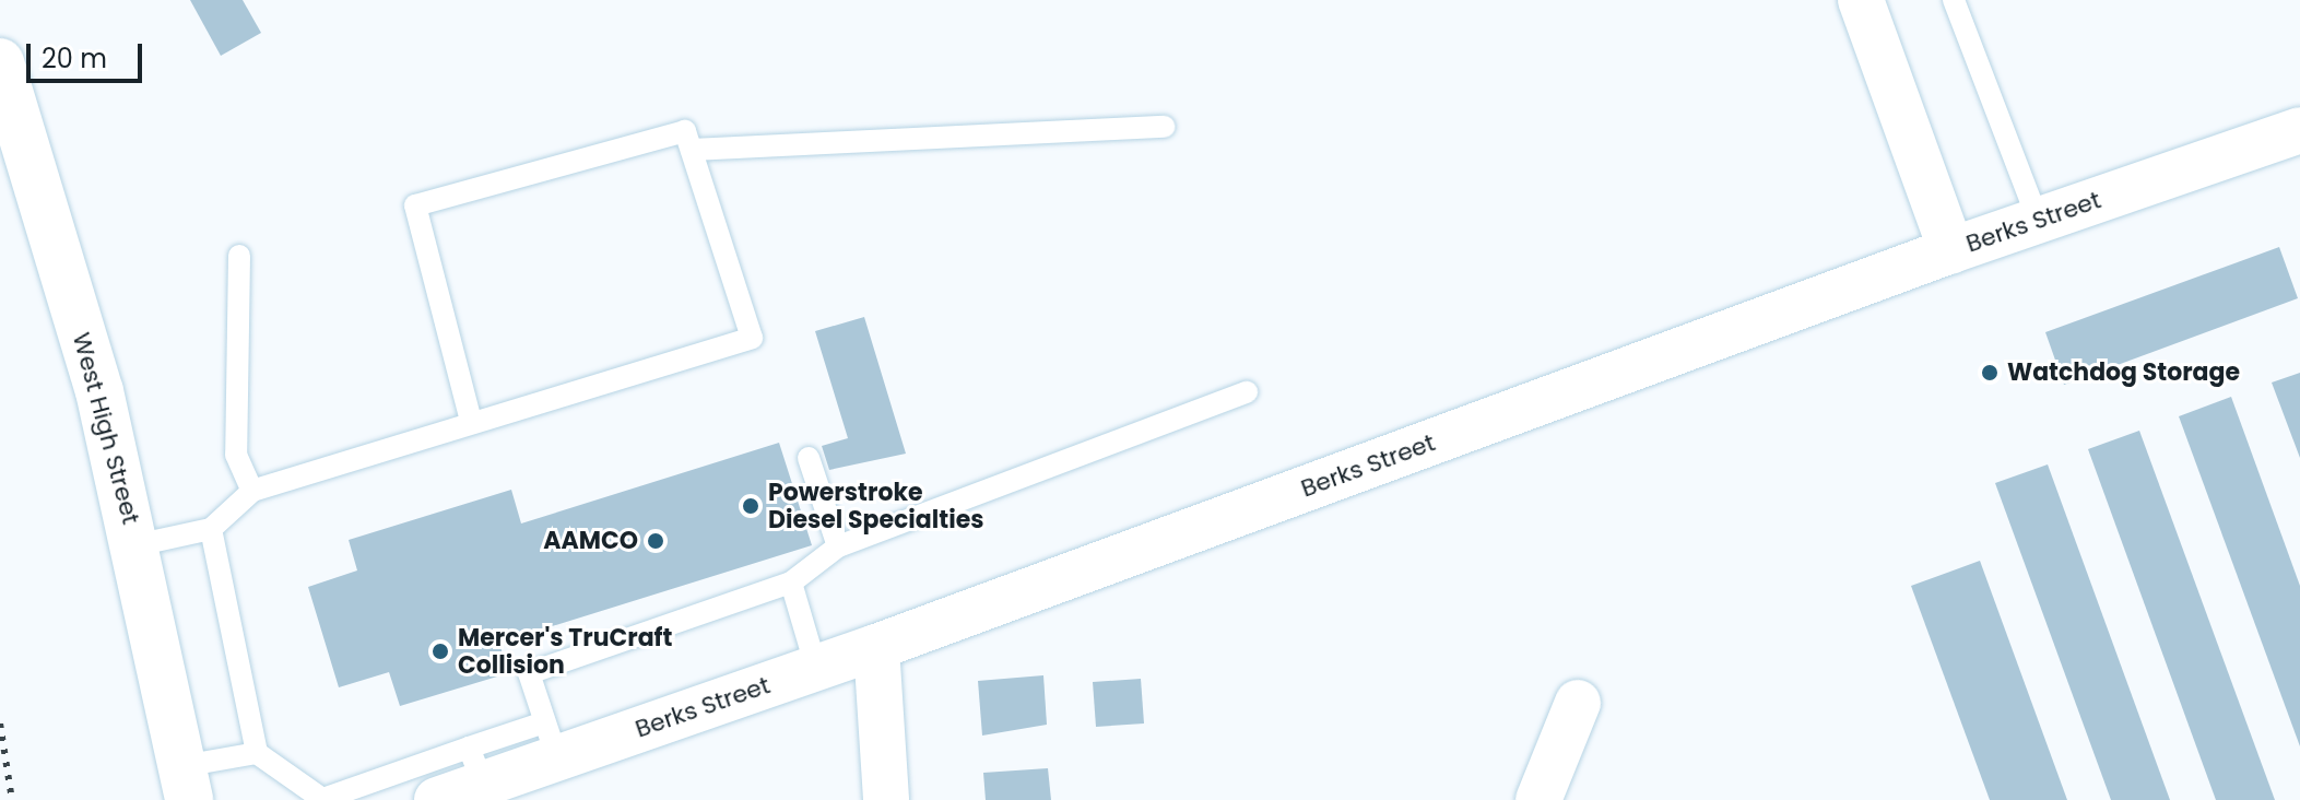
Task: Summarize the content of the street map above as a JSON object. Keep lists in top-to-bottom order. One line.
{"streets":{"main road":["West High Street"],"street":["Berks Street"]},"places":["Watchdog Storage","Powerstroke Diesel Specialties","AAMCO","Mercer's TruCraft Collision"],"scale_bar":"20 m"}
